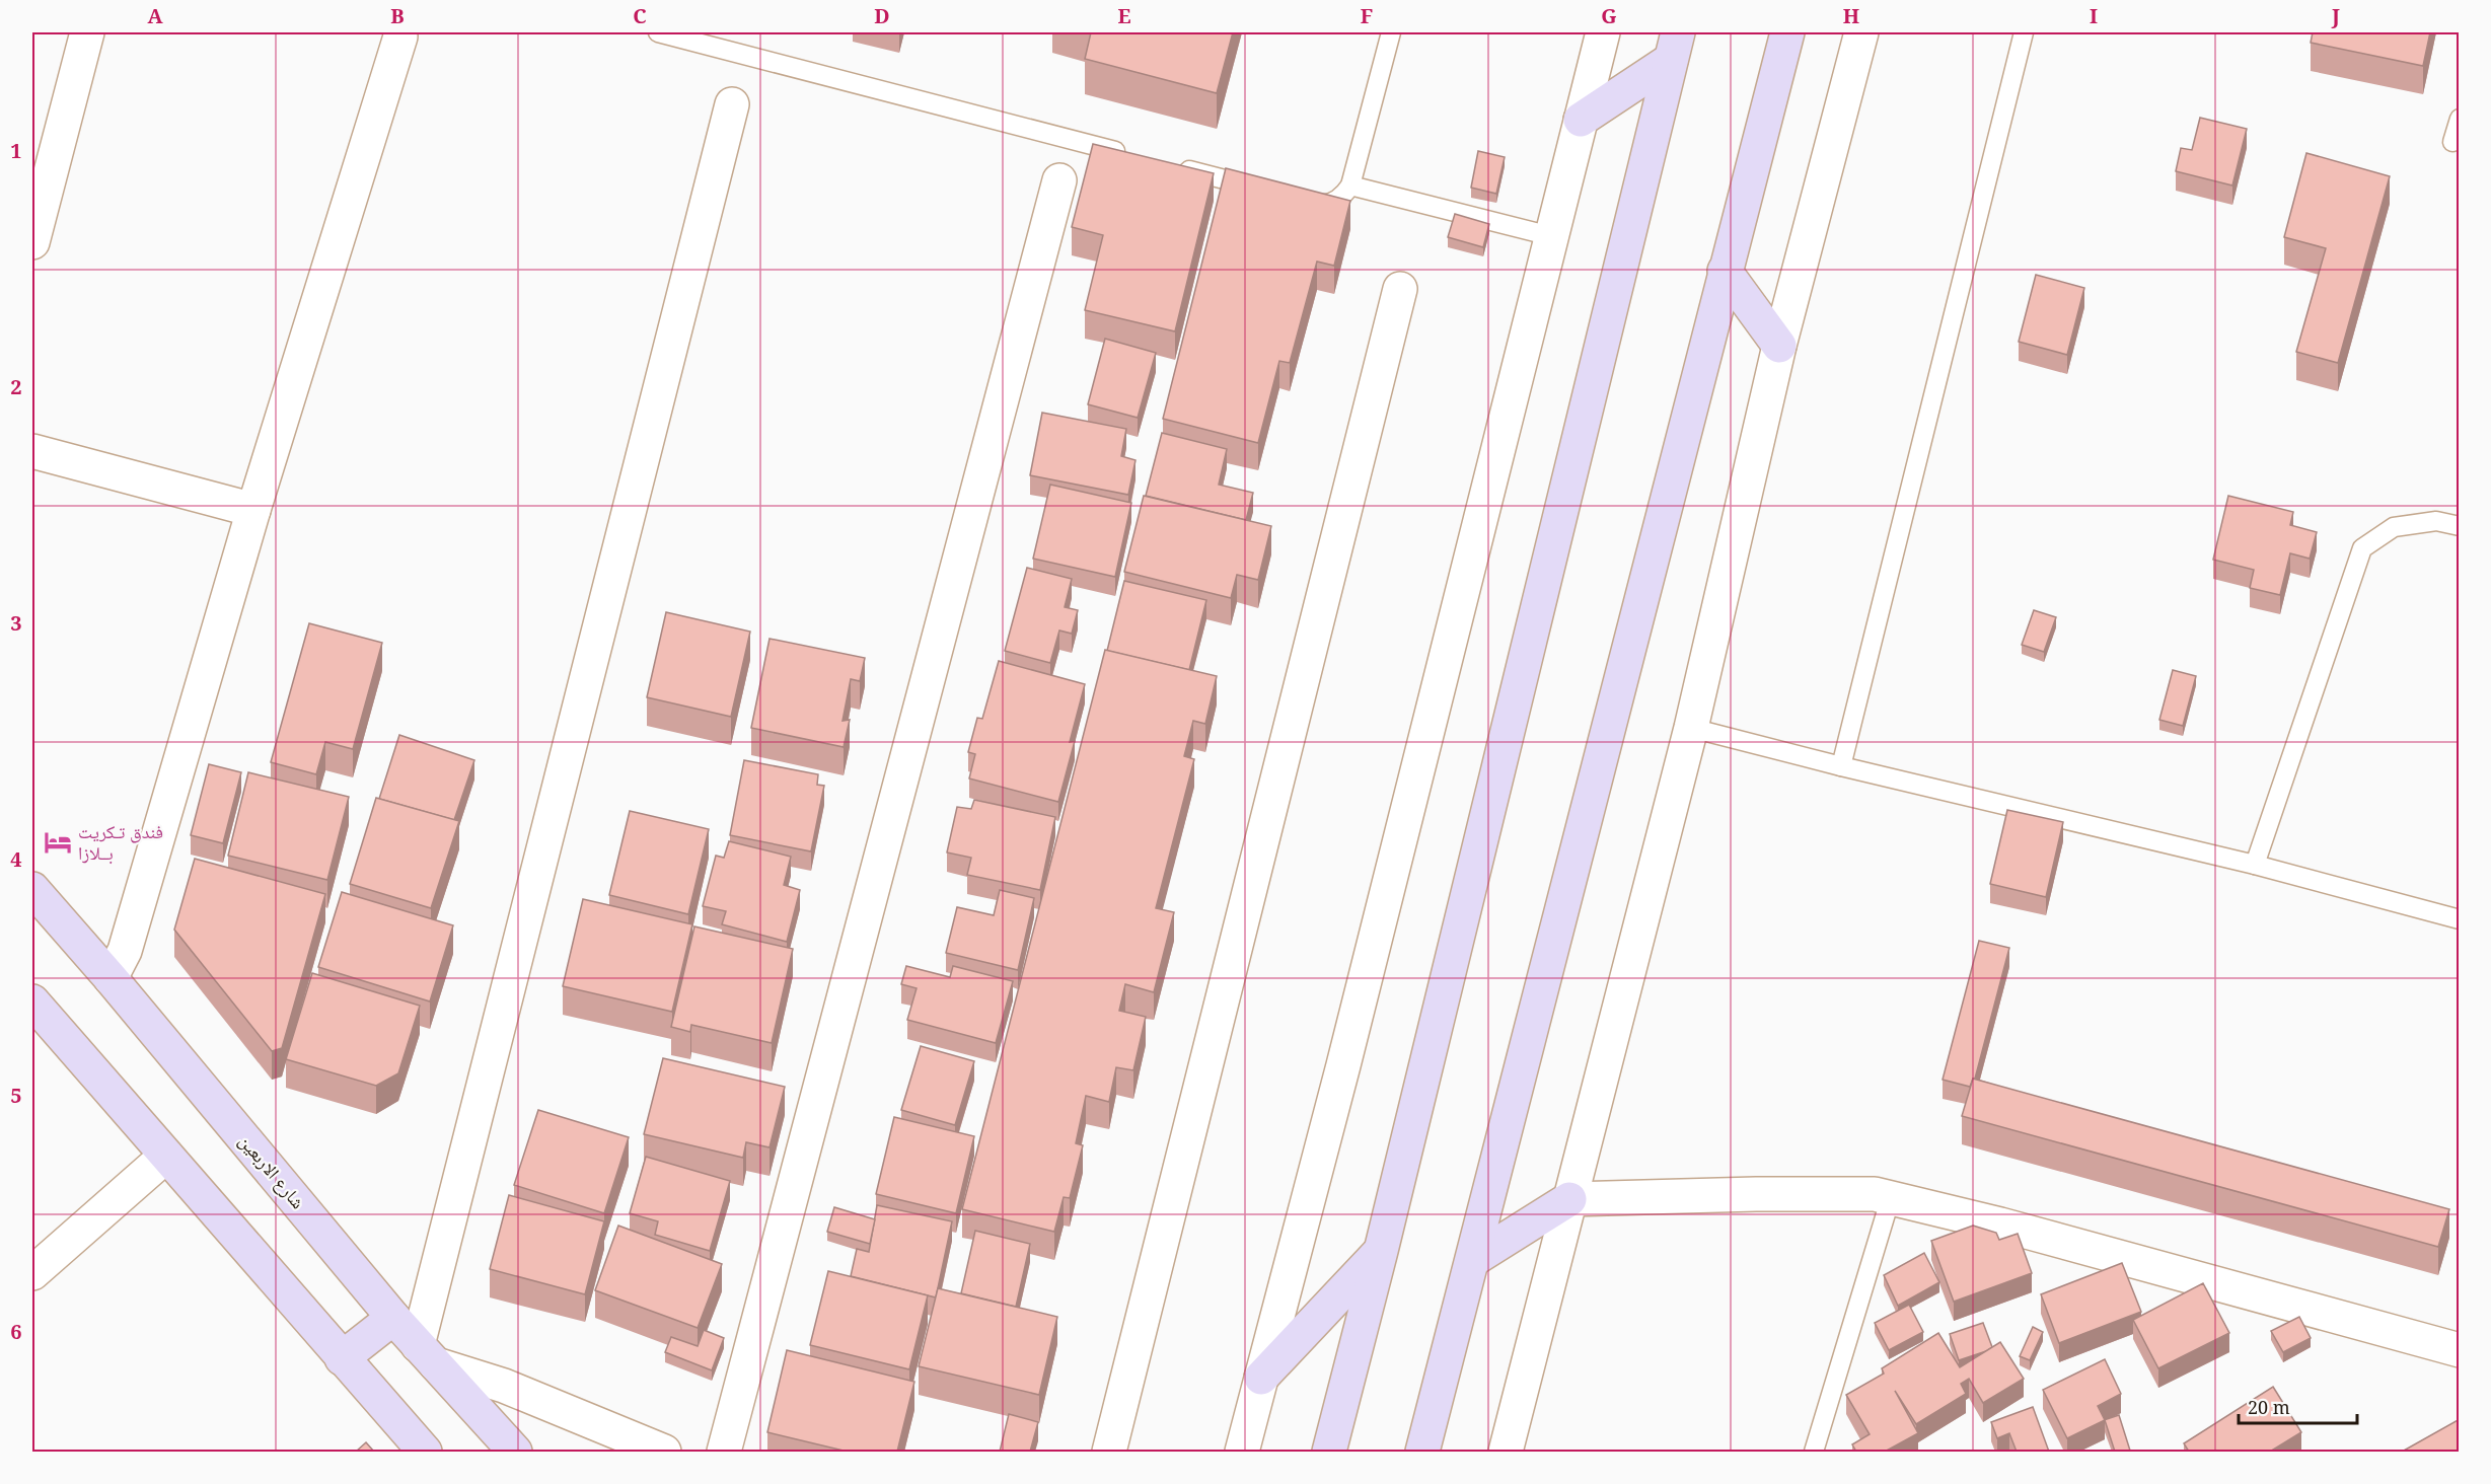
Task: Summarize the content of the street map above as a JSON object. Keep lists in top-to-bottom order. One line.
{"streets":{"main road":["شارع الاربعين"]},"places":{"hotel":["فندق تـكريت بــلازا"]},"scale_bar":"20 m","grid":{"columns":["A","B","C","D","E","F","G","H","I","J"],"rows":["1","2","3","4","5","6"]}}
